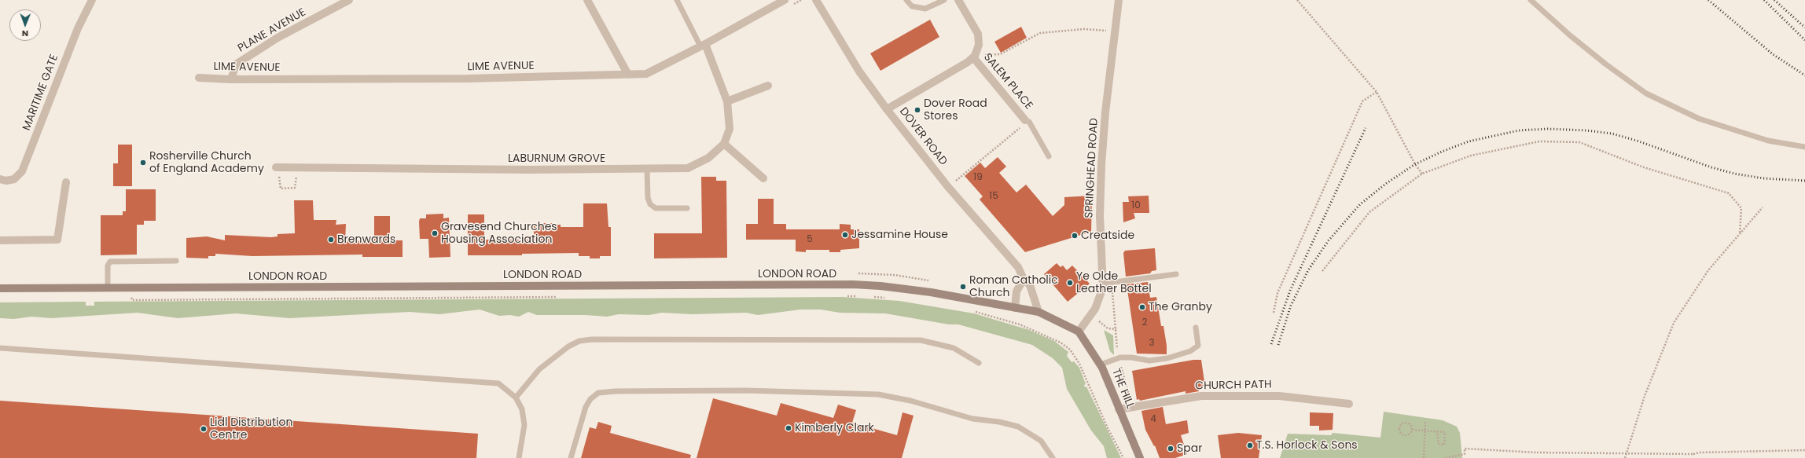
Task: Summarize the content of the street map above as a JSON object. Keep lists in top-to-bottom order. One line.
{"streets":{"main road":["LONDON ROAD","THE HILL"],"street":["PLANE AVENUE","LIME AVENUE","SALEM PLACE","MARITIME GATE","DOVER ROAD","LABURNUM GROVE","SPRINGHEAD ROAD","CHURCH PATH"]},"crossings":[["PLANE AVENUE","LIME AVENUE"],["LIME AVENUE","LABURNUM GROVE"],["DOVER ROAD","LONDON ROAD"],["SPRINGHEAD ROAD","LONDON ROAD"],["SPRINGHEAD ROAD","THE HILL"],["LONDON ROAD","THE HILL"],["CHURCH PATH","THE HILL"]],"places":["Dover Road Stores","Rosherville Church of England Academy","Gravesend Churches Housing Association","Jessamine House","Creatside","Brenwards","Ye Olde Leather Bottel","Roman Catholic Church","The Granby","Kimberly Clark","Lidl Distribution Centre","T.S. Horlock & Sons","Spar"],"house_numbers":["19","15","10","5","2","3","4"],"north":"bottom"}
